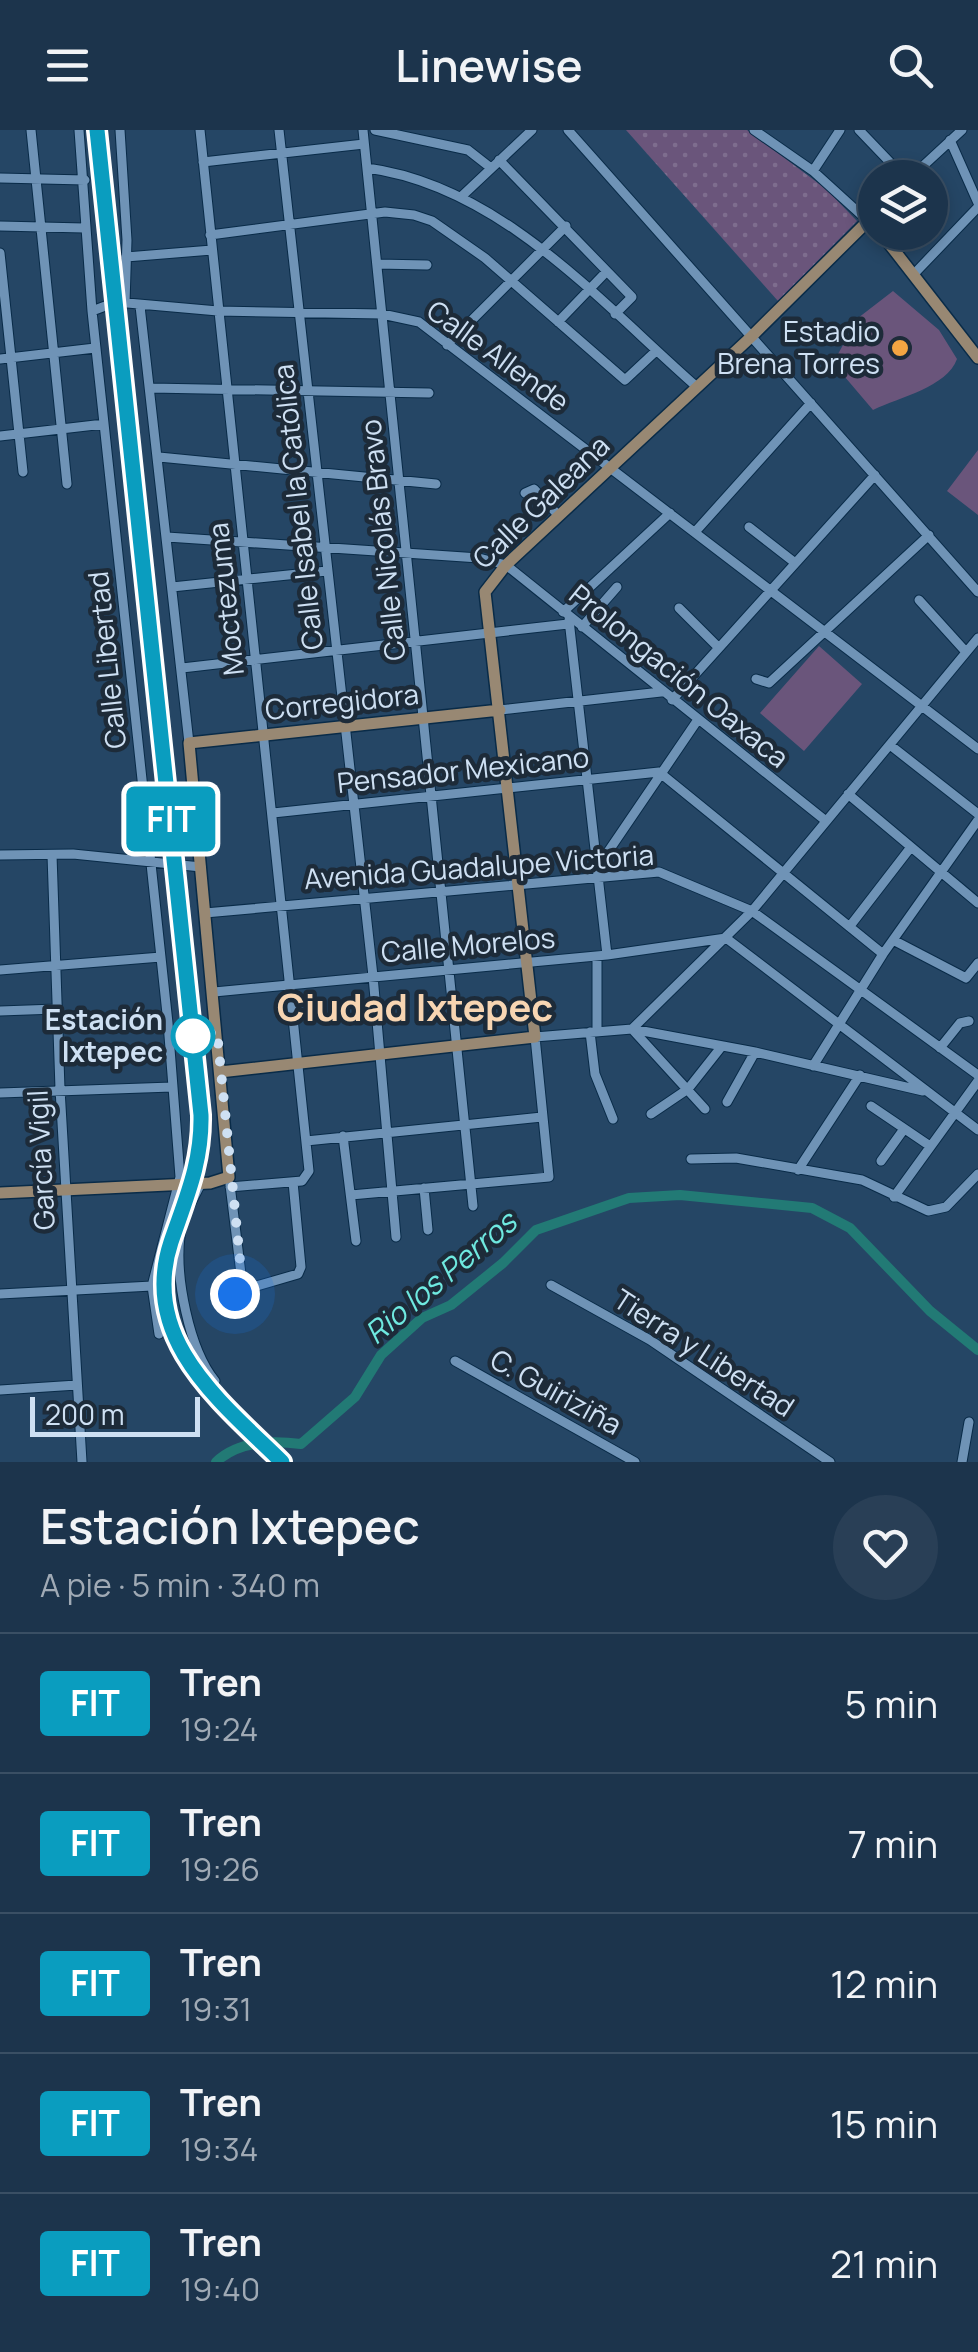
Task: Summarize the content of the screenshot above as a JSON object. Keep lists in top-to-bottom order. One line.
{"streets":{"main road":["Calle Galeana","Corregidora"],"street":["Calle Allende","Calle Isabel la Católica","Calle Nicolás Bravo","Moctezuma","Calle Libertad","Prolongación Oaxaca","Pensador Mexicano","Avenida Guadalupe Victoria","Calle Morelos","García Vigil","Tierra y Libertad","C. Guiriziña"]},"crossings":[["Calle Allende","Calle Galeana"],["Calle Allende","Calle Isabel la Católica"],["Calle Allende","Calle Nicolás Bravo"],["Calle Allende","Moctezuma"],["Calle Galeana","Prolongación Oaxaca"],["Calle Galeana","Corregidora"],["Calle Galeana","Pensador Mexicano"],["Calle Galeana","Avenida Guadalupe Victoria"],["Calle Galeana","Calle Morelos"],["Calle Isabel la Católica","Corregidora"],["Calle Isabel la Católica","Pensador Mexicano"],["Calle Isabel la Católica","Avenida Guadalupe Victoria"],["Calle Isabel la Católica","Calle Morelos"],["Calle Nicolás Bravo","Corregidora"],["Calle Nicolás Bravo","Pensador Mexicano"],["Calle Nicolás Bravo","Avenida Guadalupe Victoria"],["Calle Nicolás Bravo","Calle Morelos"],["Moctezuma","Corregidora"],["Moctezuma","Pensador Mexicano"],["Moctezuma","Avenida Guadalupe Victoria"],["Moctezuma","Calle Morelos"]],"districts":["Ciudad Ixtepec"],"water":["Rio los Perros"],"places":["Estadio Brena Torres","Estación Ixtepec"],"scale_bar":"200 m","page":{"header":"Linewise","on_map":"FIT","scale":"200 m","heading":["Estación Ixtepec","A pie · 5 min · 340 m"],"list":[{"mark":"FIT","name":"Tren","note":"19:24","value":"5 min"},{"mark":"FIT","name":"Tren","note":"19:26","value":"7 min"},{"mark":"FIT","name":"Tren","note":"19:31","value":"12 min"},{"mark":"FIT","name":"Tren","note":"19:34","value":"15 min"},{"mark":"FIT","name":"Tren","note":"19:40","value":"21 min"}]}}
